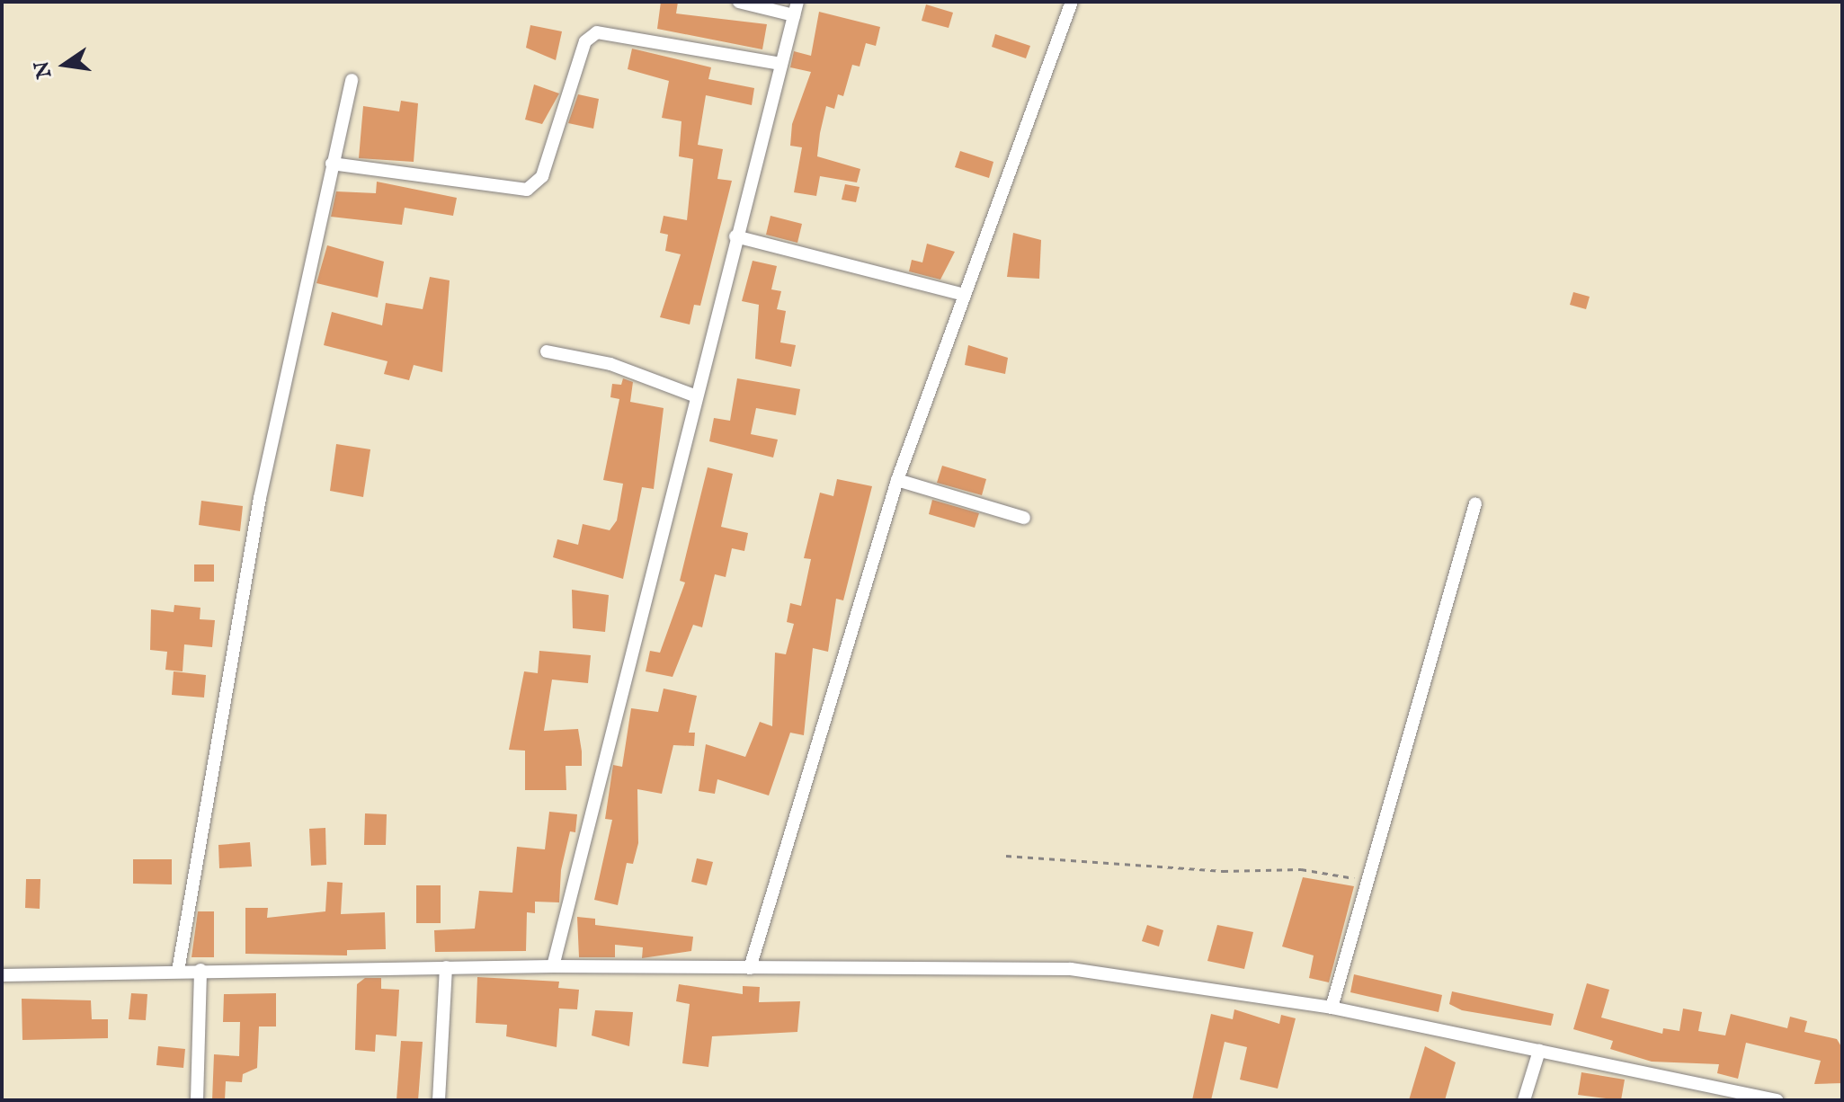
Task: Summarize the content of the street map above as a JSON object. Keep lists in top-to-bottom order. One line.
{"north":"left"}
